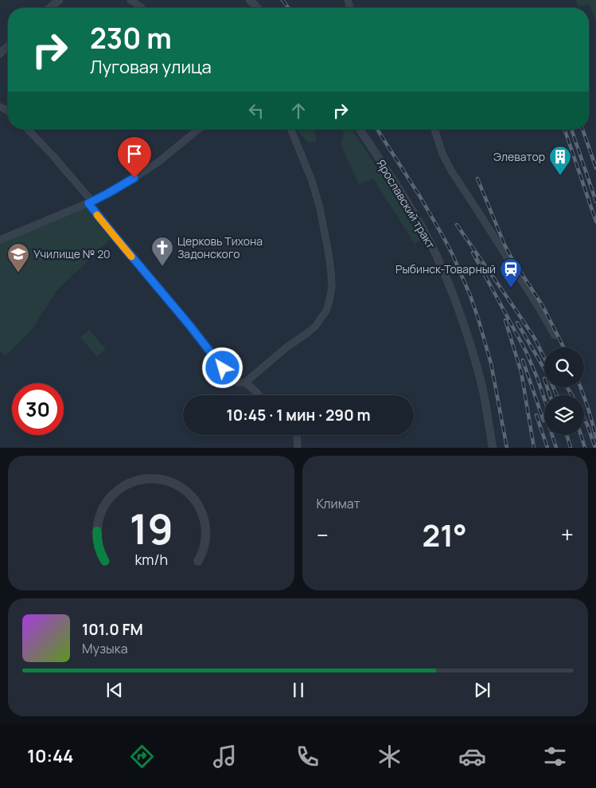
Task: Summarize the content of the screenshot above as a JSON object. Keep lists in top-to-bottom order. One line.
{"streets":{"street":["Ярославский тракт"]},"places":{"building":["Элеватор"],"church":["Церковь Тихона Задонского"],"school or university":["Училище № 20"],"station":["Рыбинск-Товарный"]},"page":{"turn":["230 m","Луговая улица"],"limit":"30","trip":"10:45 · 1 мин · 290 m","tile":"Климат","heat":["−","21°","+"],"song":["101.0 FM","Музыка"],"tabs":"10:44","gauge":["19","km/h"]}}
